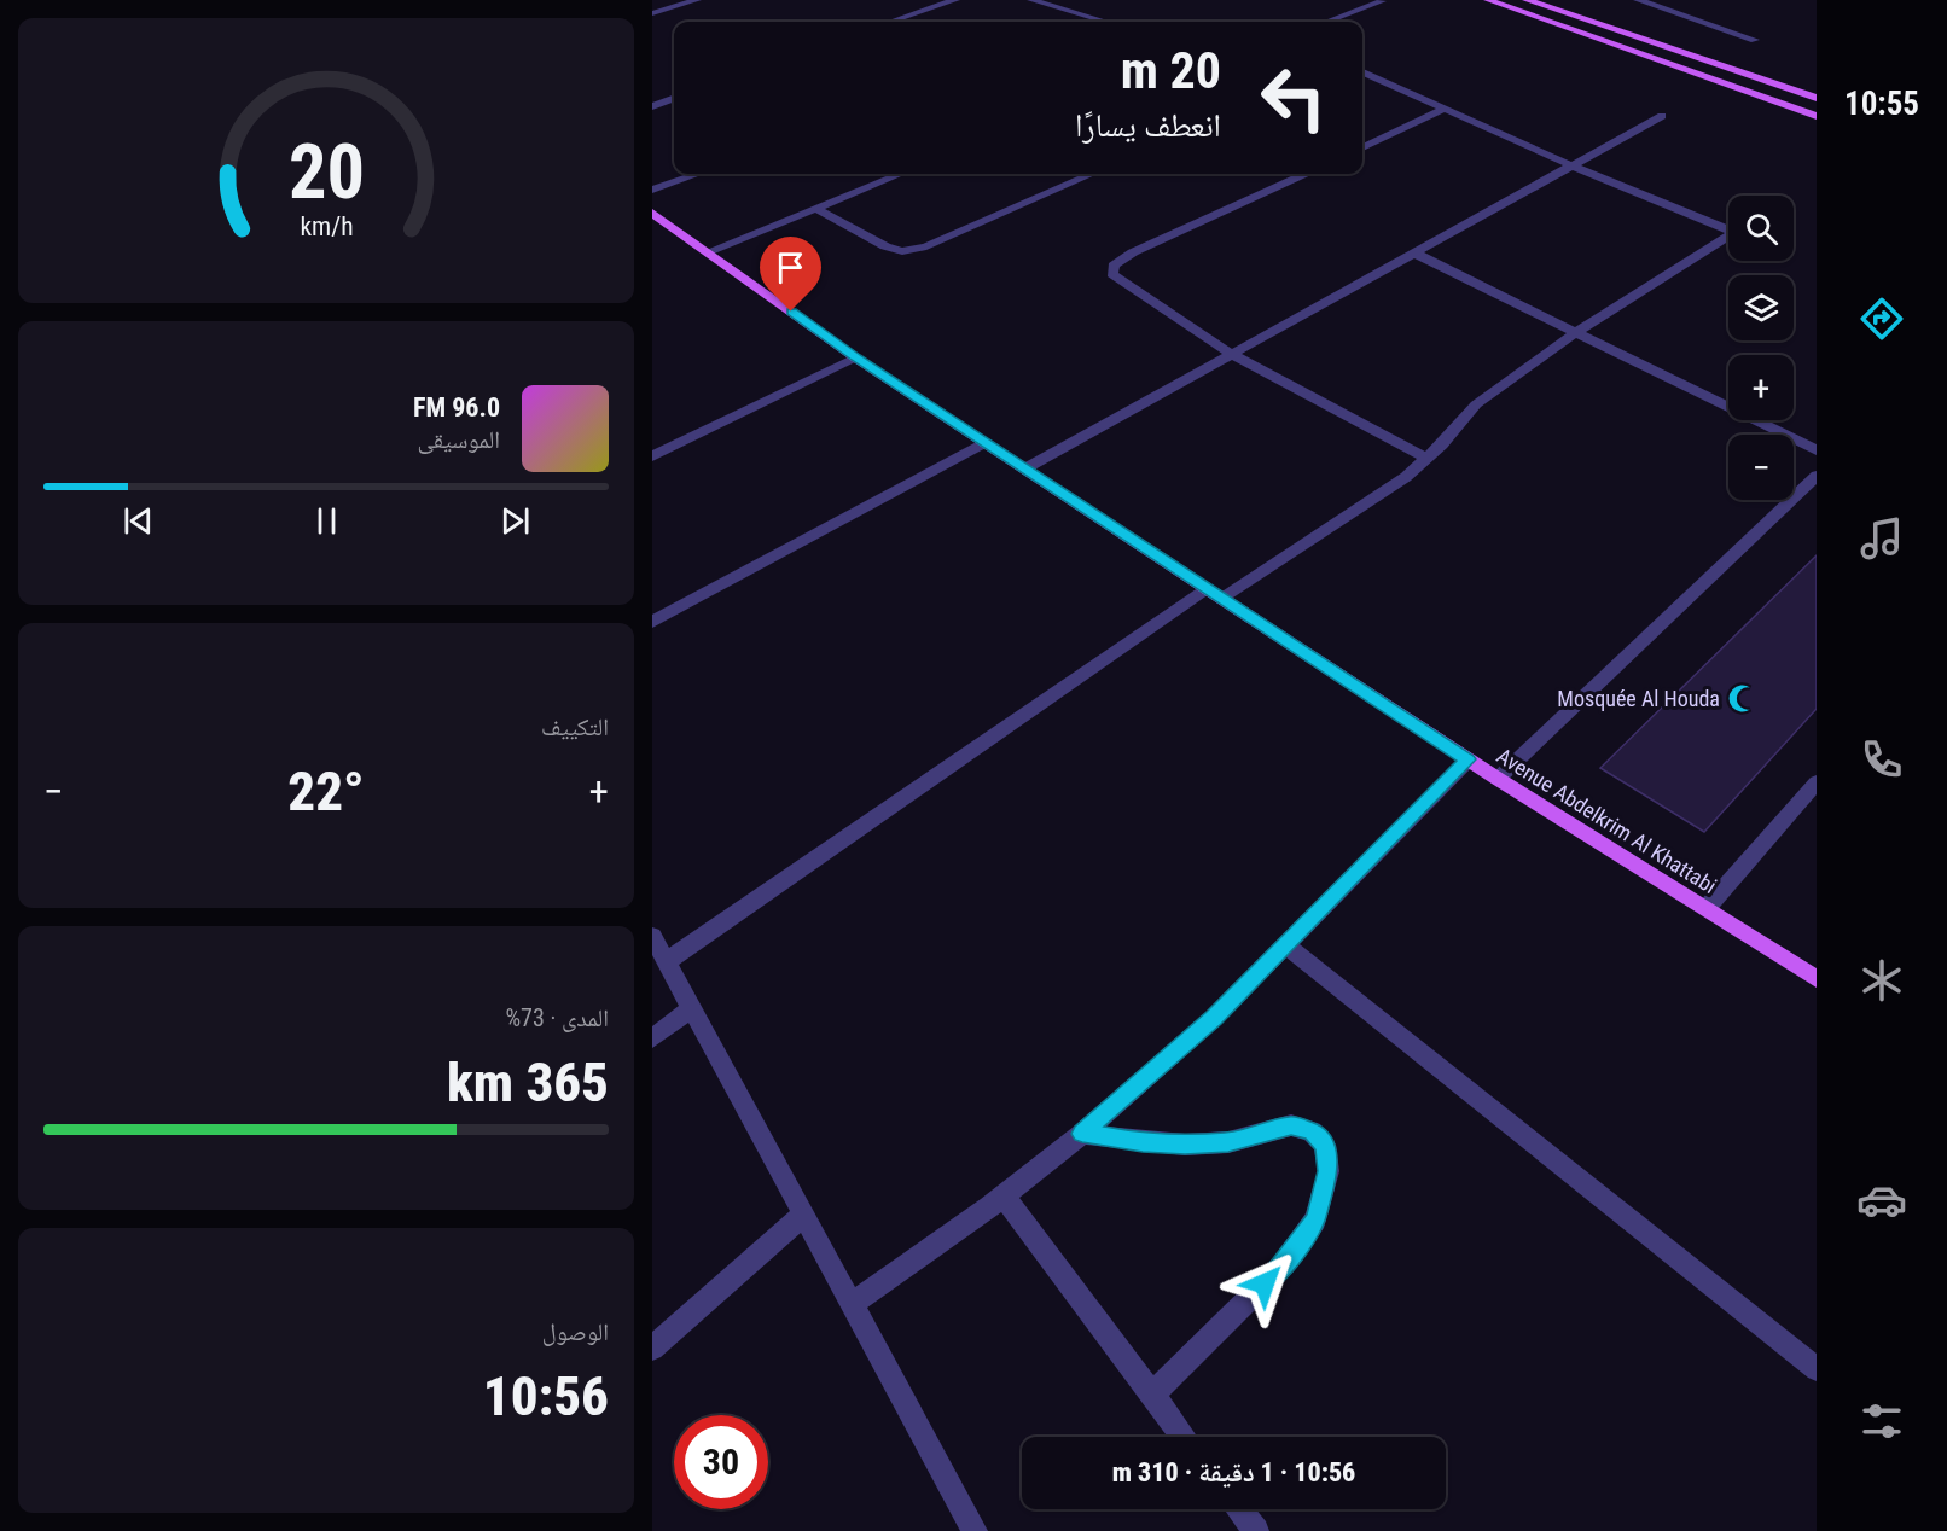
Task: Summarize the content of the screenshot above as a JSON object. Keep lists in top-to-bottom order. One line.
{"streets":{"main road":["Avenue Abdelkrim Al Khattabi"]},"places":{"mosque":["Mosquée Al Houda"]},"page":{"tabs":"10:55","turn":["20 m","انعطف يسارًا"],"map_buttons":["+","−"],"song":["96.0 FM","الموسيقى"],"tile":["التكييف",["المدى · 73%","365 km"],["الوصول","10:56"]],"heat":["−","22°","+"],"limit":"30","trip":"10:56 · 1 دقيقة · 310 m","gauge":["20","km/h"]}}
